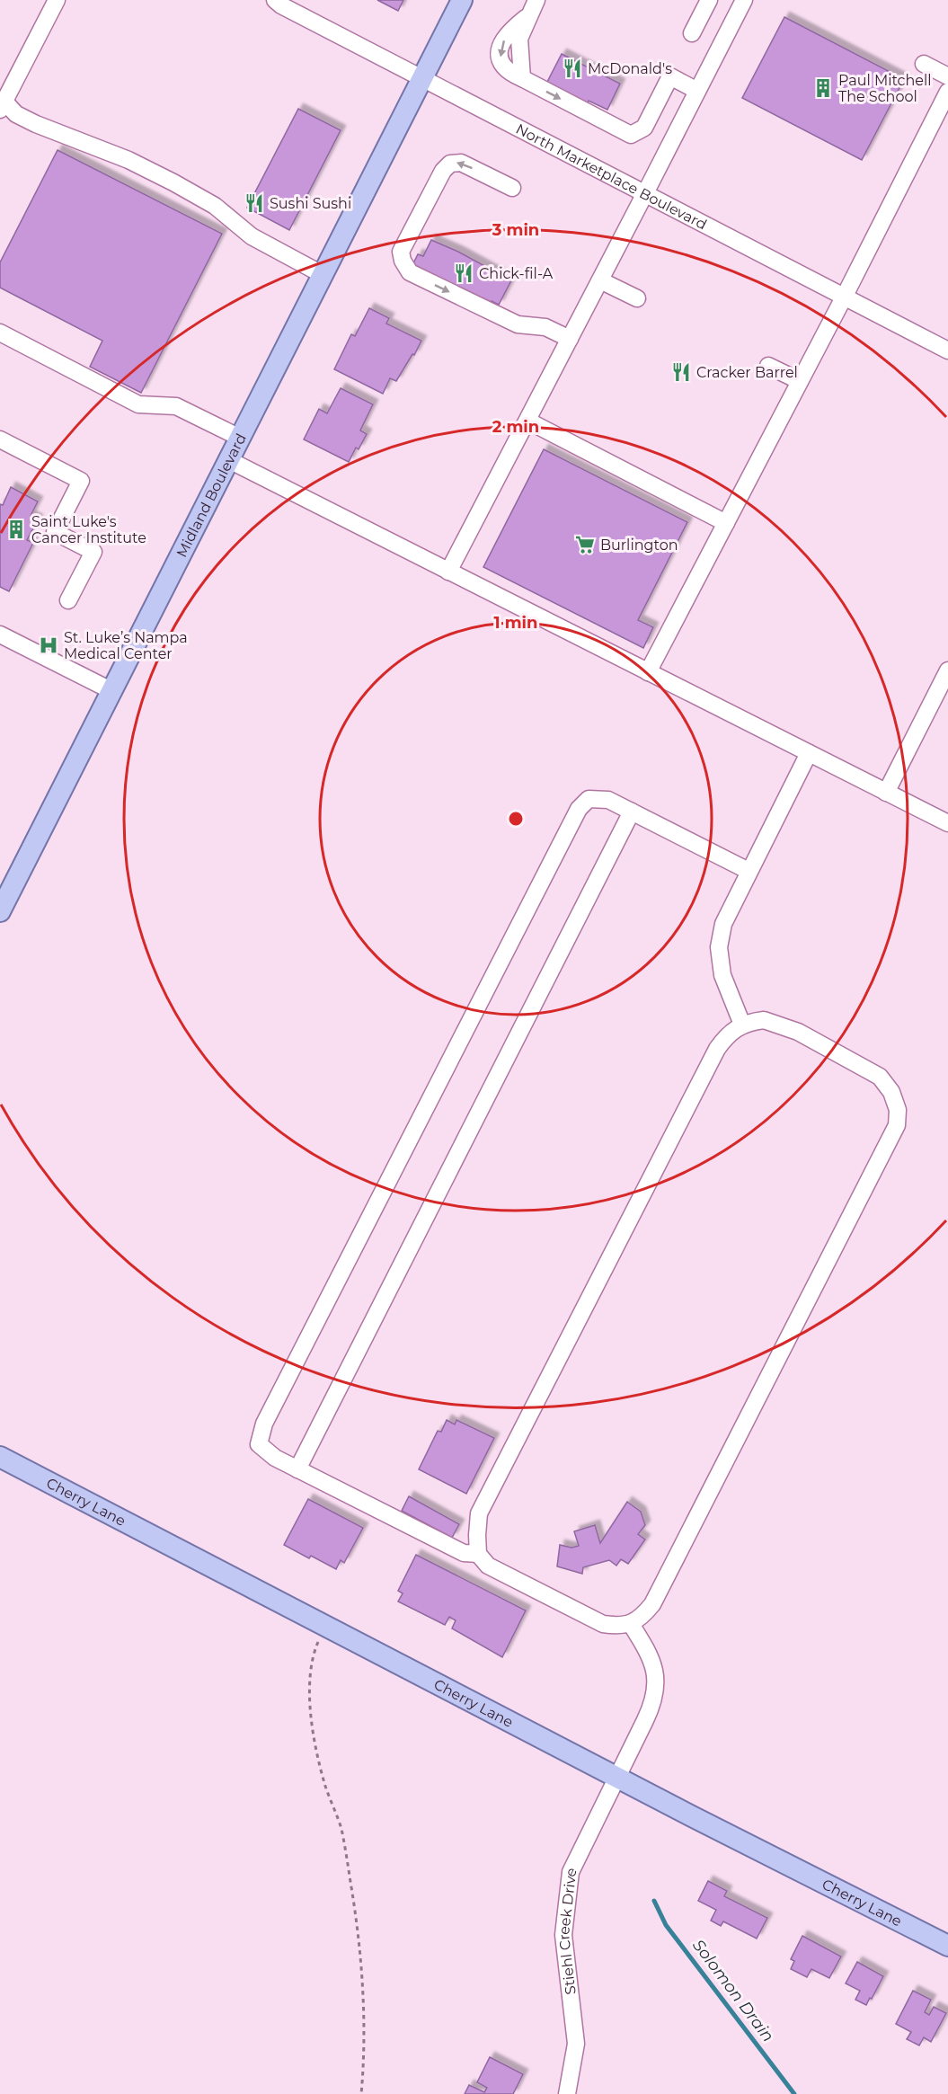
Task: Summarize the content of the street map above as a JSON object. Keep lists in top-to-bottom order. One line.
{"streets":{"main road":["Midland Boulevard","Cherry Lane"],"street":["North Marketplace Boulevard","Stiehl Creek Drive"]},"crossings":[["North Marketplace Boulevard","Midland Boulevard"],["Cherry Lane","Stiehl Creek Drive"]],"water":["Solomon Drain"],"places":{"restaurant":["McDonald's","Sushi Sushi","Chick-fil-A","Cracker Barrel"],"building":["Paul Mitchell The School","Saint Luke's Cancer Institute"],"supermarket":["Burlington"],"hospital":["St. Luke’s Nampa Medical Center"]},"rings":["3 min","2 min","1 min"]}
